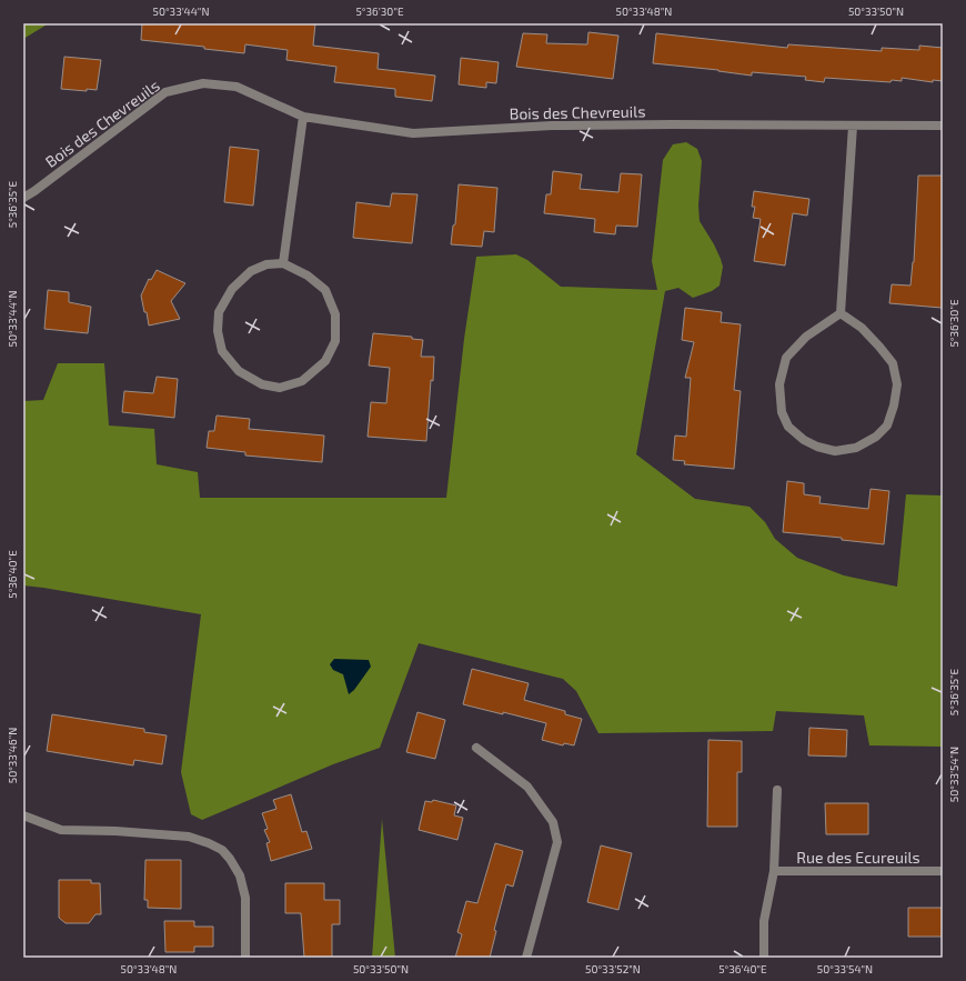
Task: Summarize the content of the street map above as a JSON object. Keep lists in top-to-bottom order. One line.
{"streets":{"street":["Bois des Chevreuils","Rue des Ecureuils"]},"coordinates":["50°33'44\"N","5°36'30\"E","50°33'48\"N","50°33'50\"N","5°36'35\"E","5°36'40\"E","50°33'46\"N","50°33'54\"N","50°33'52\"N"]}
